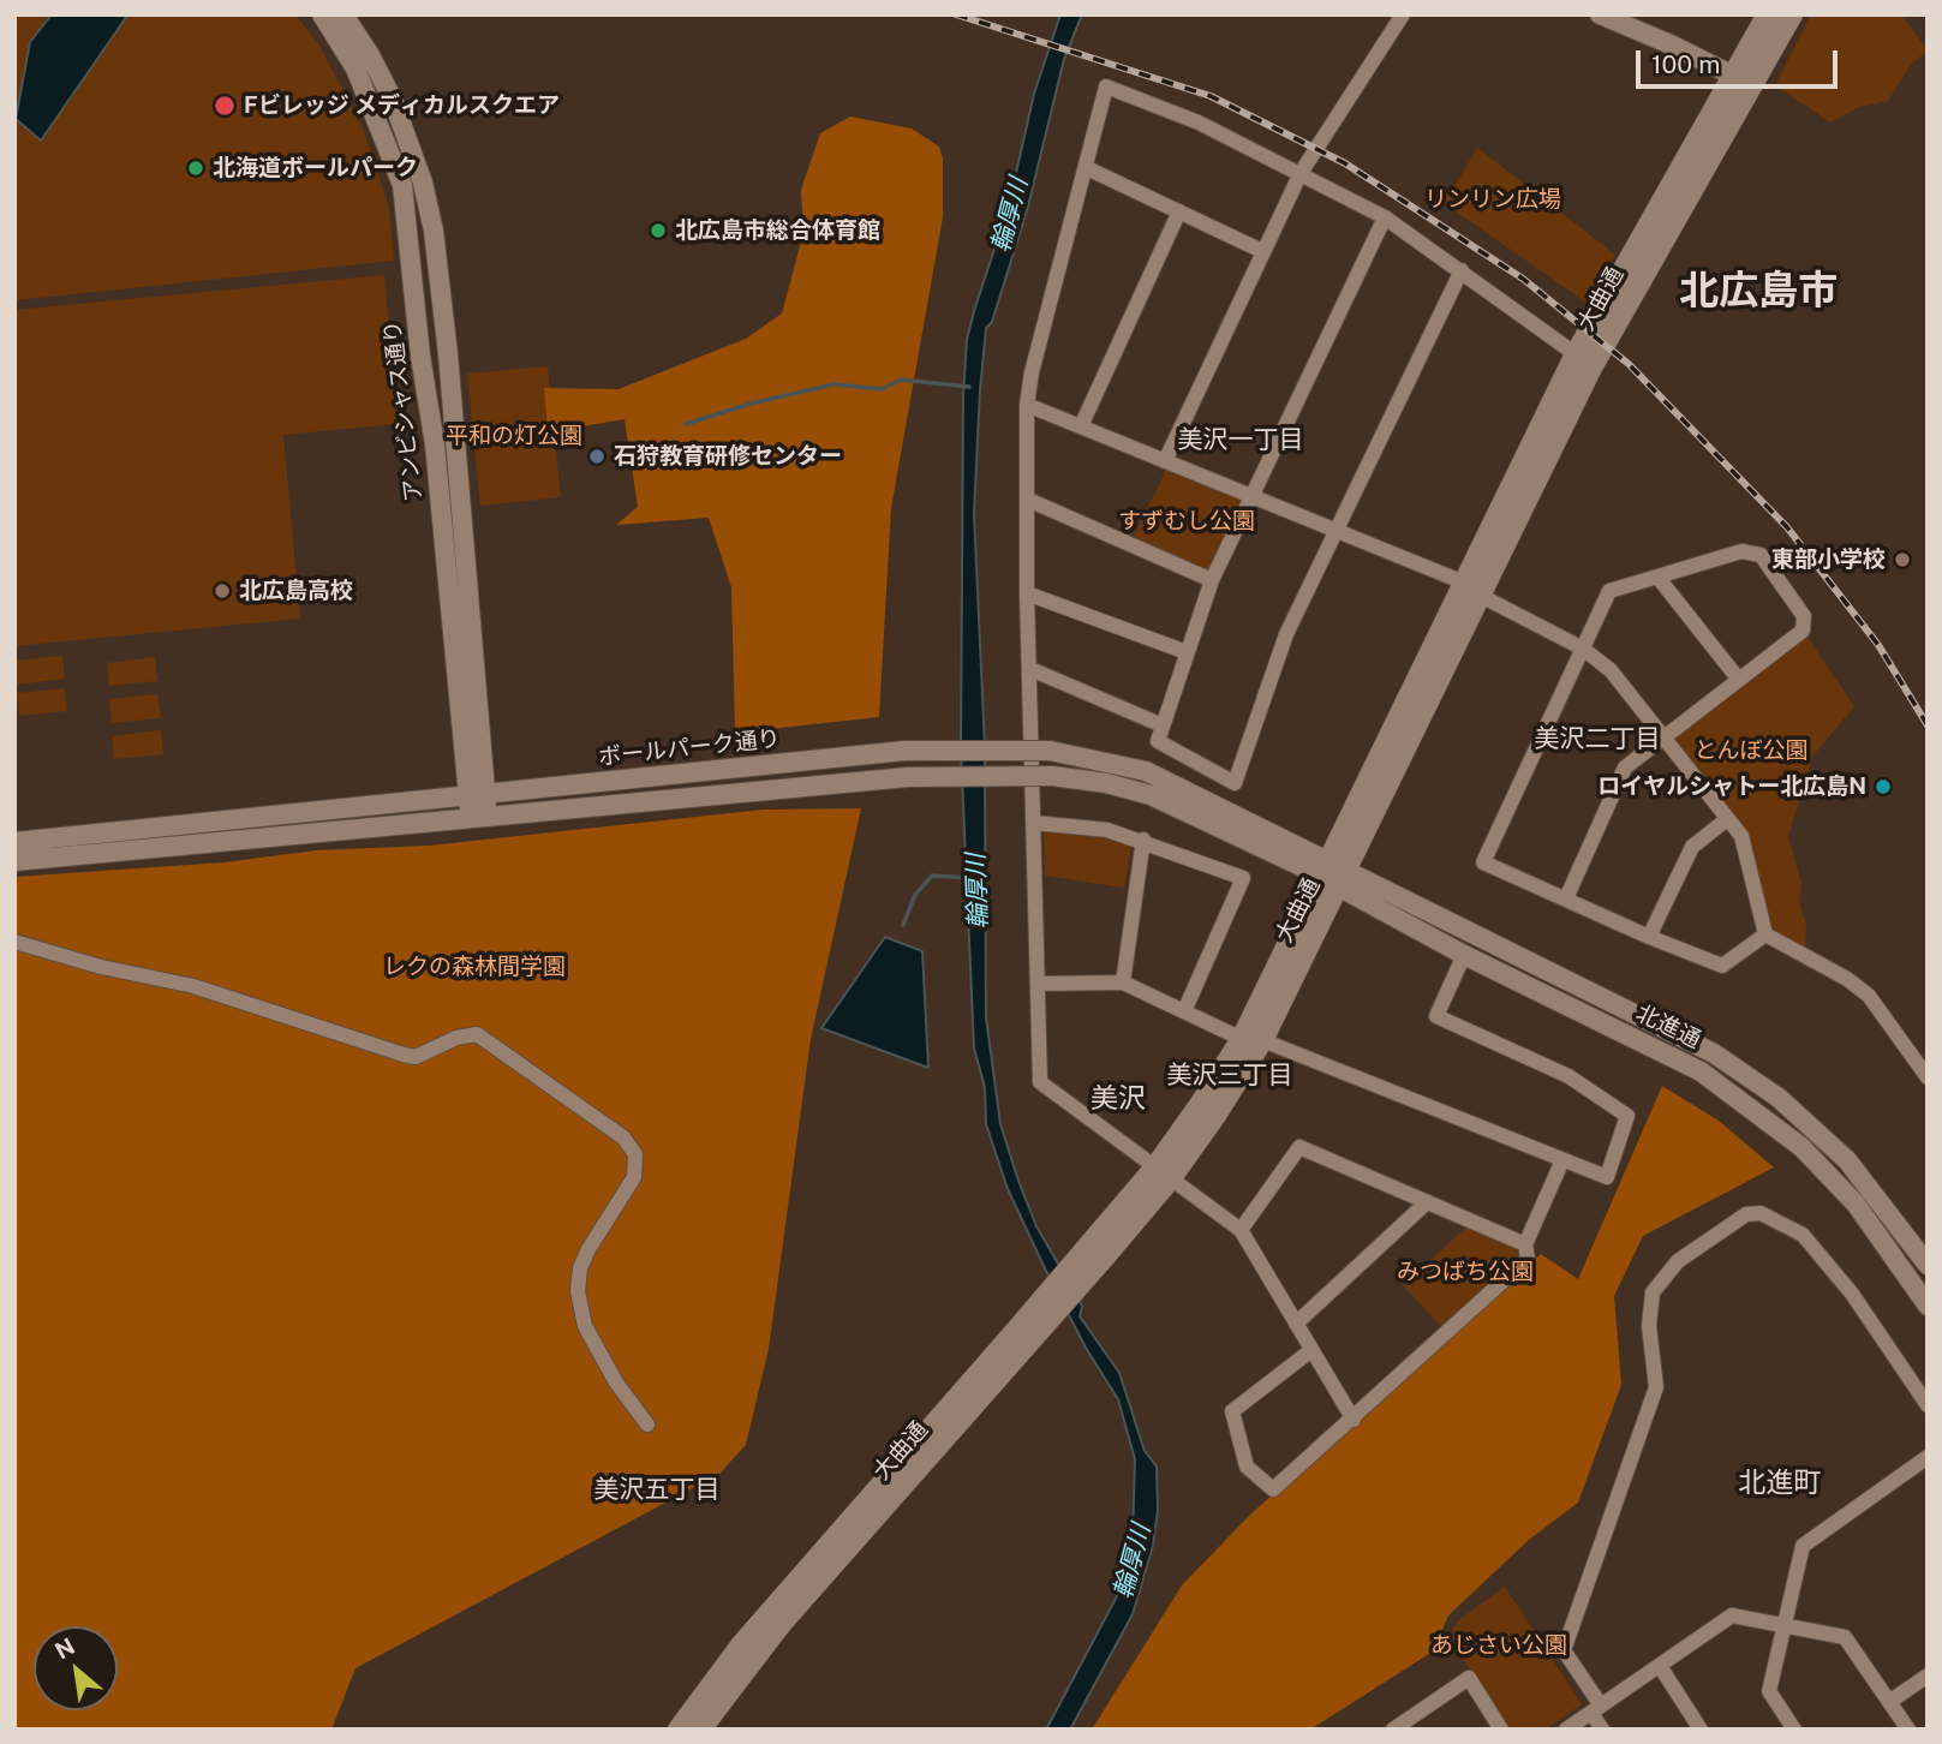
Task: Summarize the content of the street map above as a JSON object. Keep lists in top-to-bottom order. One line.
{"streets":{"main road":["大曲通"],"street":["アンビシャス通り","ボールパーク通り","北進通"]},"crossings":[["大曲通","ボールパーク通り"],["大曲通","北進通"],["アンビシャス通り","ボールパーク通り"],["ボールパーク通り","北進通"]],"districts":["北広島市","美沢一丁目","美沢二丁目","美沢三丁目","美沢","北進町","美沢五丁目"],"water":["輪厚川"],"parks":["リンリン広場","平和の灯公園","すずむし公園","とんぼ公園","レクの森林間学園","みつばち公園","あじさい公園"],"places":["Fビレッジ メディカルスクエア","北海道ボールパーク","北広島市総合体育館","石狩教育研修センター","東部小学校","北広島高校","ロイヤルシャトー北広島N"],"scale_bar":"100 m","north":"top left"}
